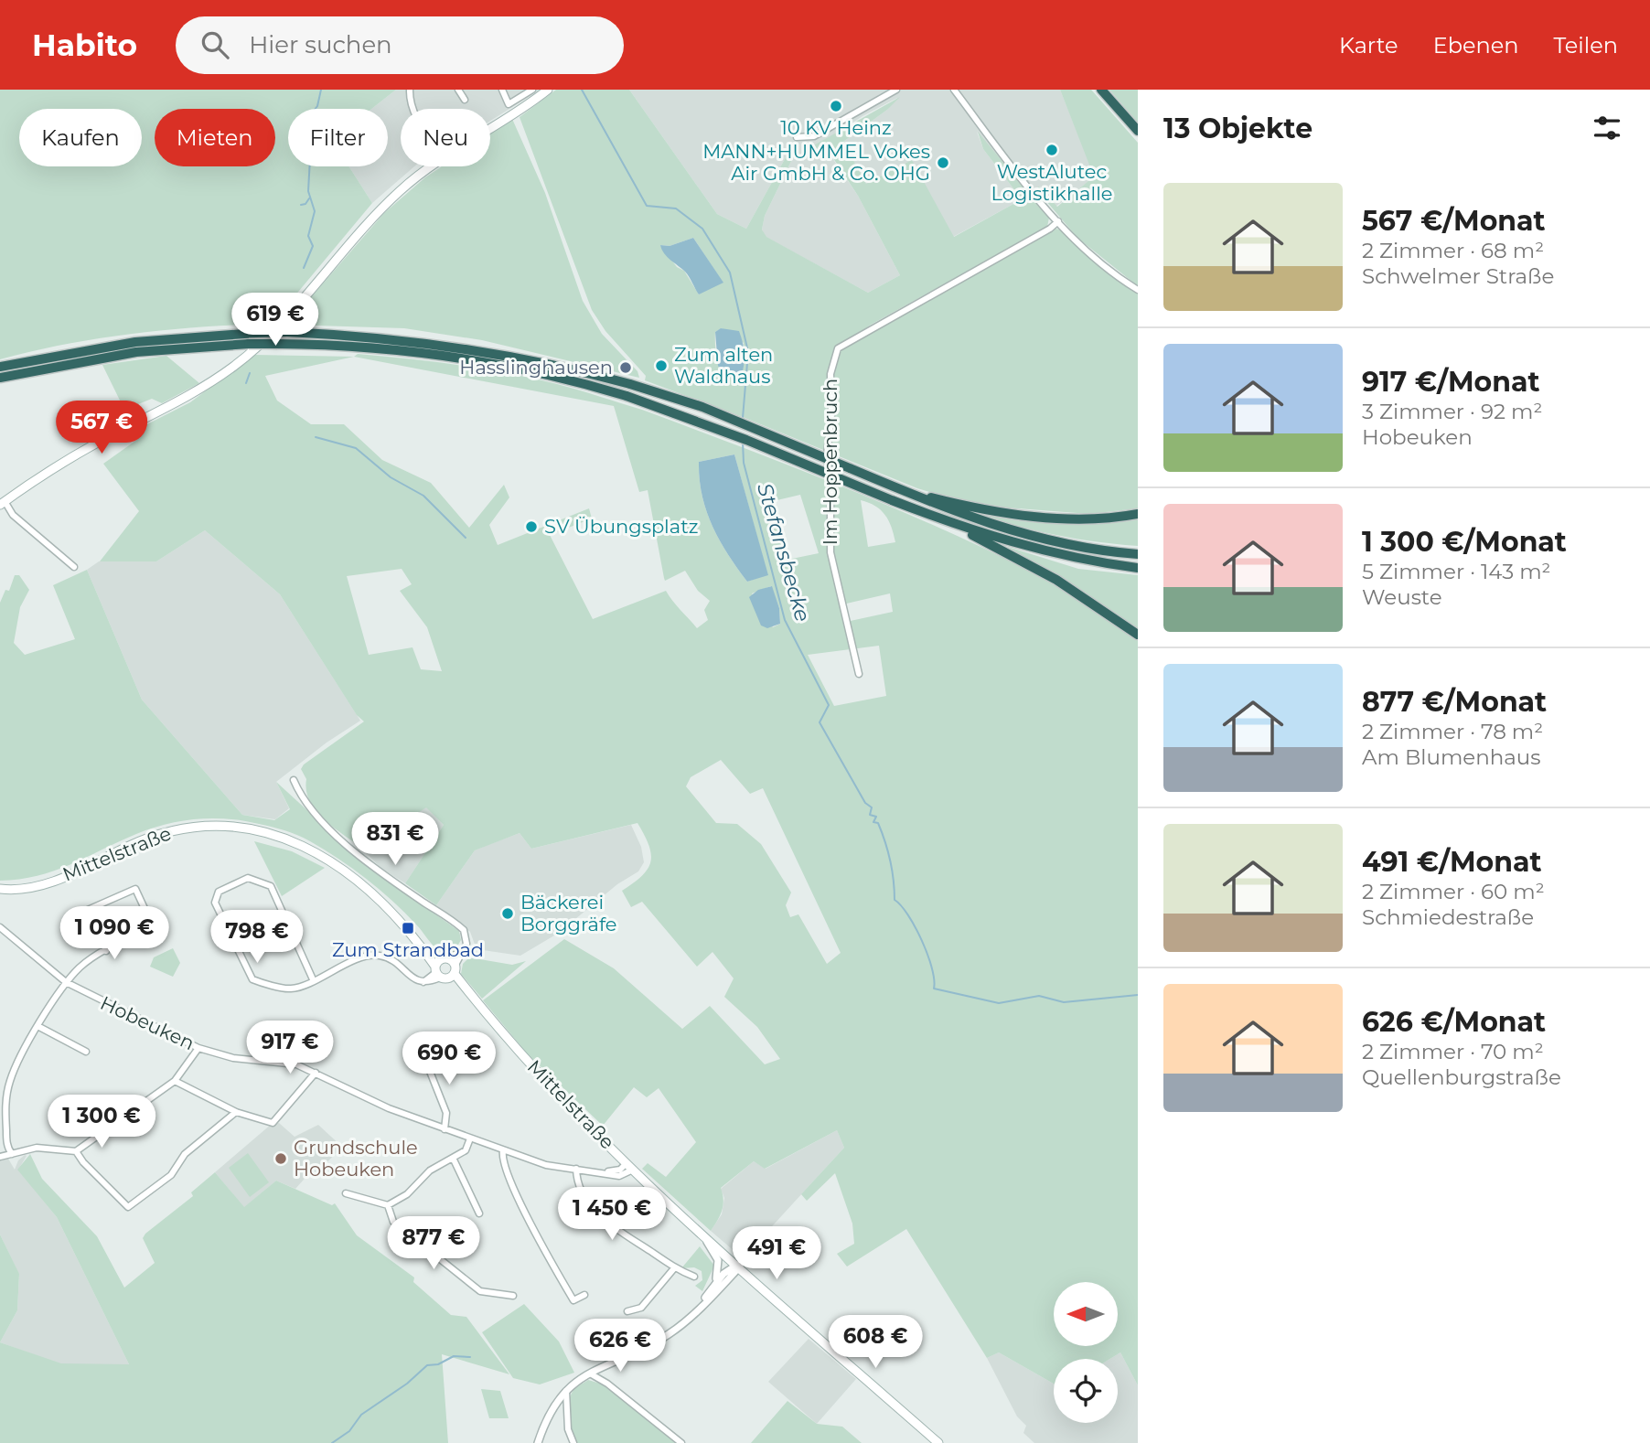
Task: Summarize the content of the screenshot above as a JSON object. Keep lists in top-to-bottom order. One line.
{"streets":{"main road":["Mittelstraße"],"street":["Im Hoppenbruch","Hobeuken"]},"crossings":[["Mittelstraße","Hobeuken"]],"water":["Stefansbecke"],"places":{"other":["10 KV Heinz","WestAlutec Logistikhalle","MANN+HUMMEL Vokes Air GmbH & Co. OHG","Zum alten Waldhaus","Hasslinghausen","SV Übungsplatz","Bäckerei Borggräfe","Grundschule Hobeuken"],"transit":["Zum Strandbad"]},"north":"left","page":{"header":"Habito","search":"Hier suchen","nav":["Karte","Ebenen","Teilen"],"heading":"13 Objekte","chip":["Kaufen","Mieten","Filter","Neu"],"list":[{"name":"567 €/Monat","note":"2 Zimmer · 68 m² · Schwelmer Straße"},{"name":"917 €/Monat","note":"3 Zimmer · 92 m² · Hobeuken"},{"name":"1 300 €/Monat","note":"5 Zimmer · 143 m² · Weuste"},{"name":"877 €/Monat","note":"2 Zimmer · 78 m² · Am Blumenhaus"},{"name":"491 €/Monat","note":"2 Zimmer · 60 m² · Schmiedestraße"},{"name":"626 €/Monat","note":"2 Zimmer · 70 m² · Quellenburgstraße"}],"price":["619 €","567 €","831 €","1 090 €","798 €","917 €","690 €","1 300 €","1 450 €","877 €","491 €","608 €","626 €"]}}
